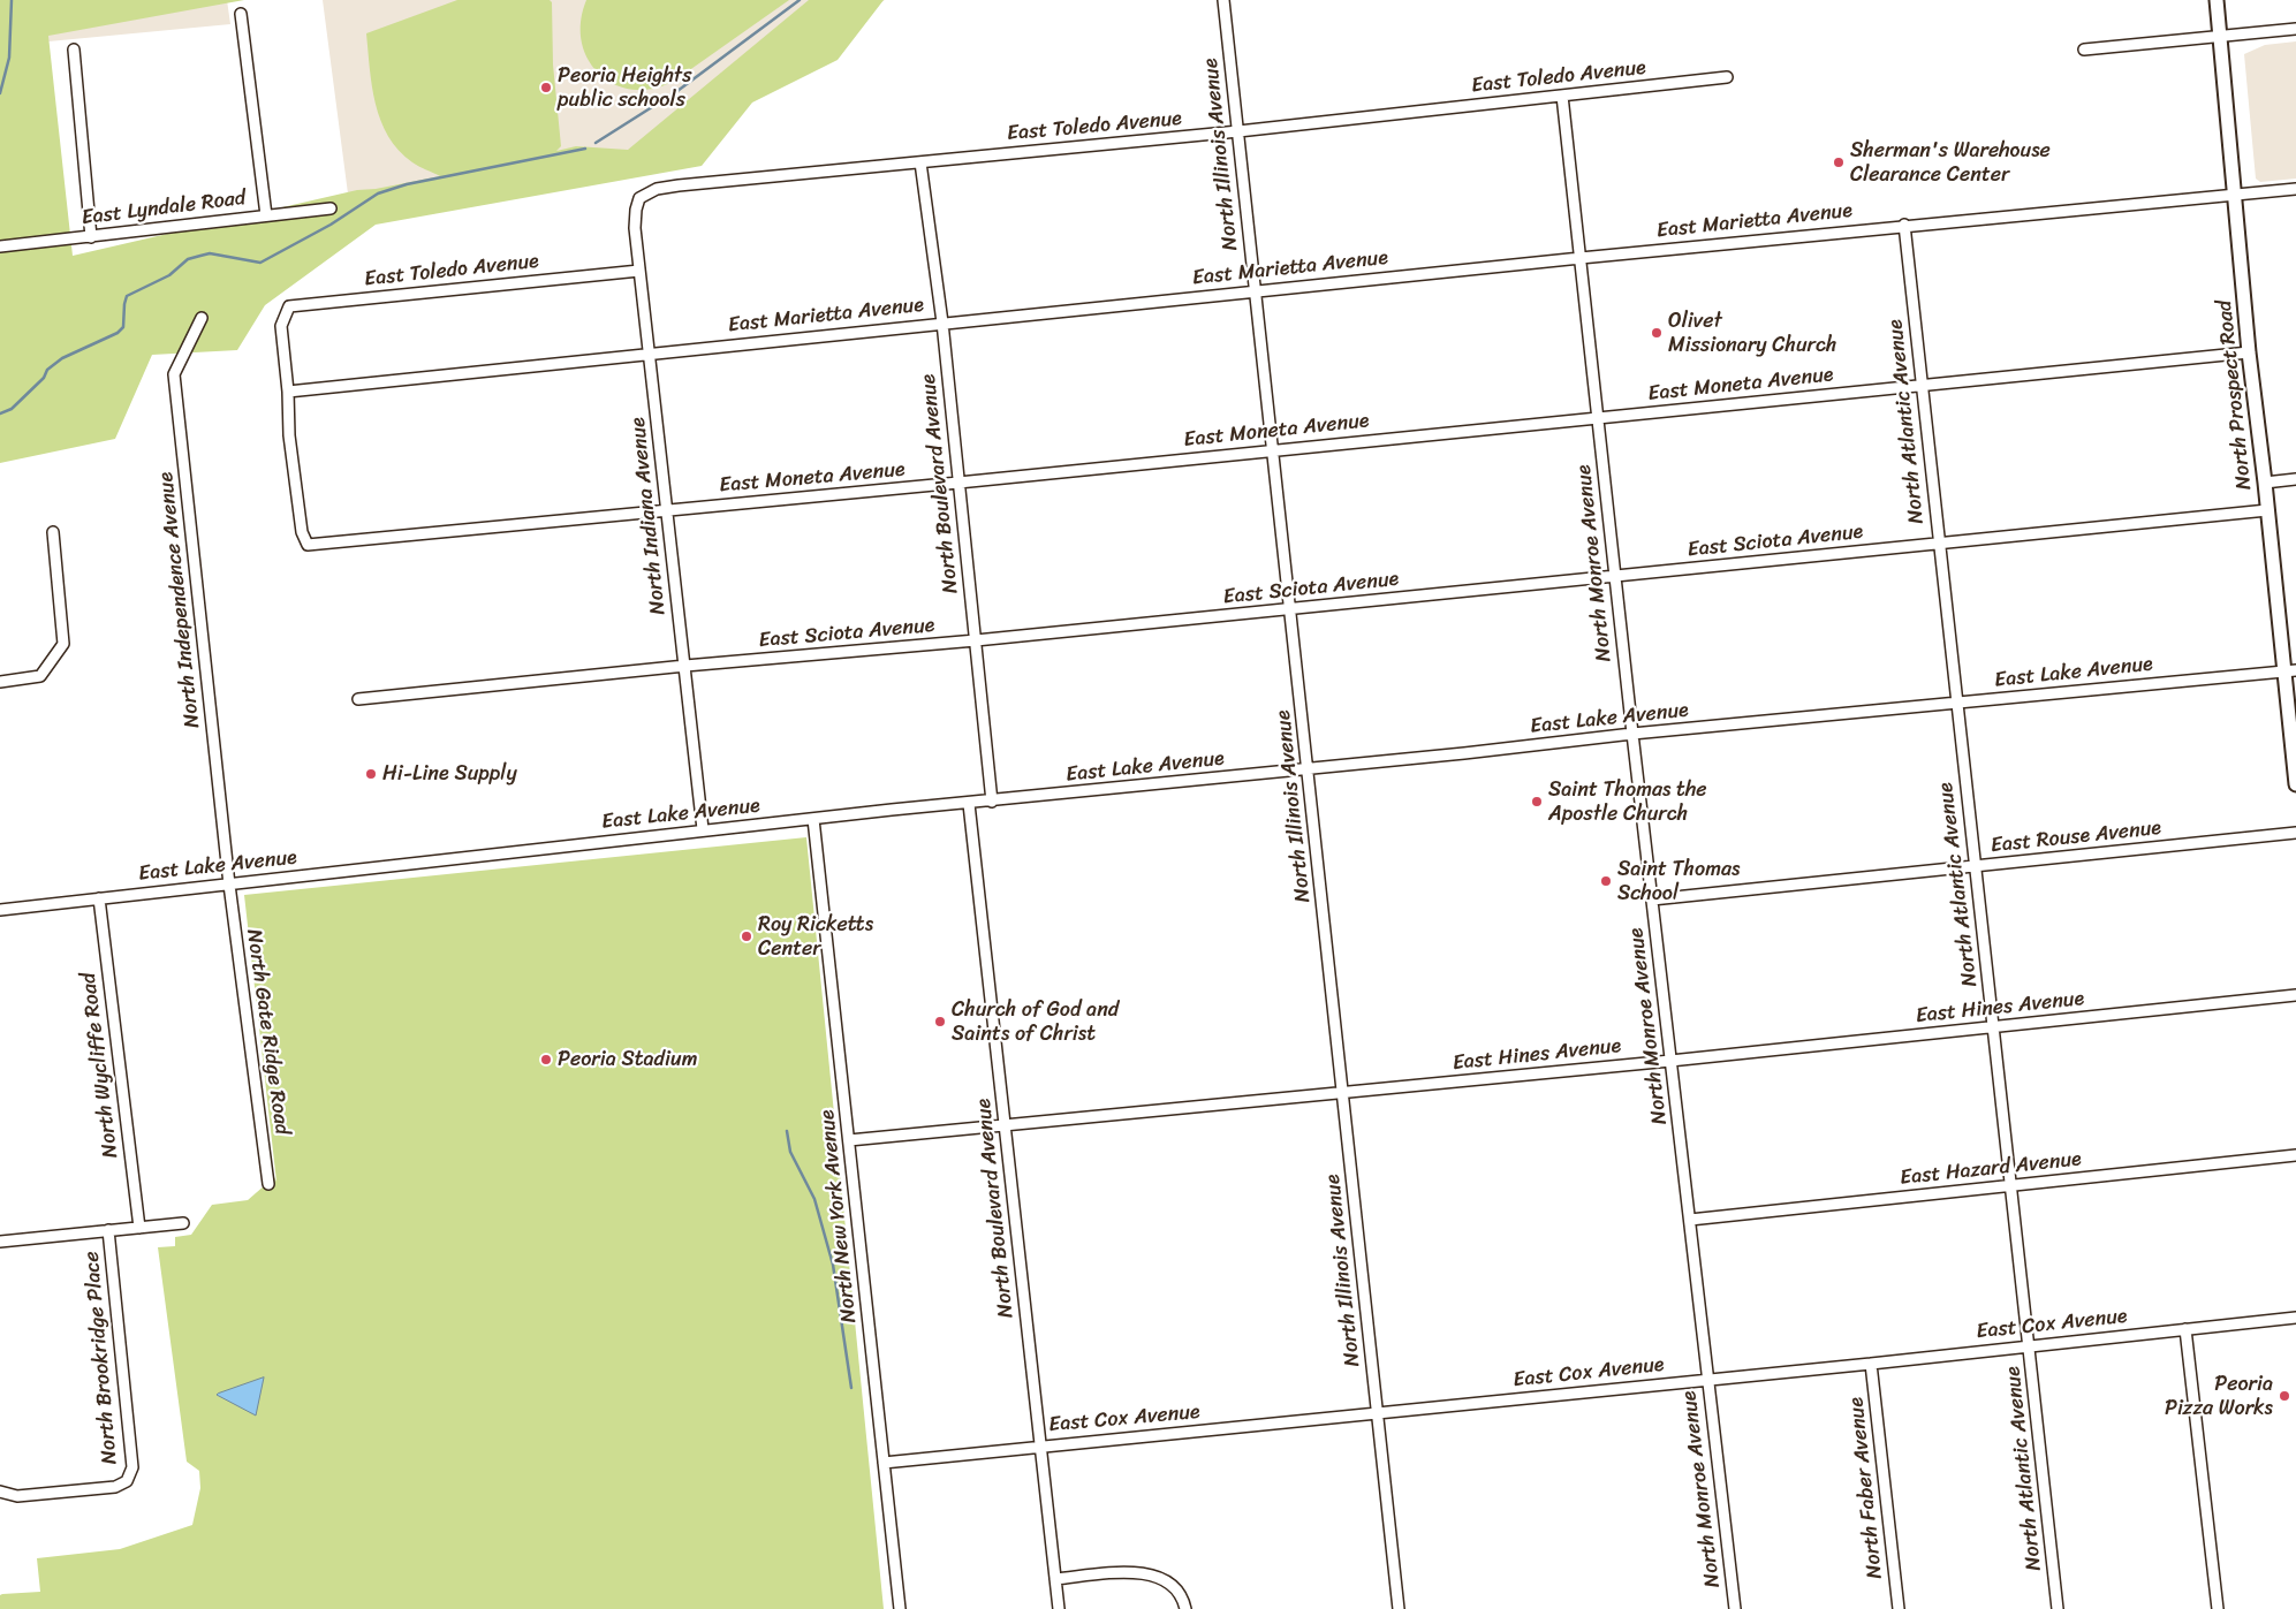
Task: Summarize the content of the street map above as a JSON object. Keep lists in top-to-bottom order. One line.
{"streets":{"main road":["North Prospect Road"],"street":["East Toledo Avenue","North Illinois Avenue","East Lyndale Road","East Marietta Avenue","East Moneta Avenue","North Atlantic Avenue","North Boulevard Avenue","North Indiana Avenue","East Sciota Avenue","North Monroe Avenue","North Independence Avenue","East Lake Avenue","East Rouse Avenue","East Hines Avenue","North Gate Ridge Road","North Wycliffe Road","East Hazard Avenue","North New York Avenue","East Cox Avenue","North Brookridge Place","North Faber Avenue"]},"crossings":[["East Toledo Avenue","North Illinois Avenue"],["East Toledo Avenue","East Marietta Avenue"],["East Toledo Avenue","East Moneta Avenue"],["East Toledo Avenue","North Boulevard Avenue"],["East Toledo Avenue","North Indiana Avenue"],["East Toledo Avenue","North Monroe Avenue"],["North Illinois Avenue","East Marietta Avenue"],["North Illinois Avenue","East Moneta Avenue"],["North Illinois Avenue","East Sciota Avenue"],["North Illinois Avenue","East Lake Avenue"],["North Illinois Avenue","East Hines Avenue"],["North Illinois Avenue","East Cox Avenue"],["East Marietta Avenue","East Moneta Avenue"],["East Marietta Avenue","North Prospect Road"],["East Marietta Avenue","North Atlantic Avenue"],["East Marietta Avenue","North Boulevard Avenue"],["East Marietta Avenue","North Indiana Avenue"],["East Marietta Avenue","North Monroe Avenue"],["East Moneta Avenue","North Prospect Road"],["East Moneta Avenue","North Atlantic Avenue"],["East Moneta Avenue","North Boulevard Avenue"],["East Moneta Avenue","North Indiana Avenue"],["East Moneta Avenue","North Monroe Avenue"],["North Prospect Road","East Sciota Avenue"],["North Prospect Road","East Lake Avenue"],["North Atlantic Avenue","East Sciota Avenue"],["North Atlantic Avenue","East Lake Avenue"],["North Atlantic Avenue","East Rouse Avenue"],["North Atlantic Avenue","East Hines Avenue"],["North Atlantic Avenue","East Hazard Avenue"],["North Atlantic Avenue","East Cox Avenue"],["North Boulevard Avenue","East Sciota Avenue"],["North Boulevard Avenue","East Lake Avenue"],["North Boulevard Avenue","East Hines Avenue"],["North Boulevard Avenue","East Cox Avenue"],["North Indiana Avenue","East Sciota Avenue"],["North Indiana Avenue","East Lake Avenue"],["East Sciota Avenue","North Monroe Avenue"],["North Monroe Avenue","East Lake Avenue"],["North Monroe Avenue","East Rouse Avenue"],["North Monroe Avenue","East Hines Avenue"],["North Monroe Avenue","East Hazard Avenue"],["North Monroe Avenue","East Cox Avenue"],["North Independence Avenue","East Lake Avenue"],["North Independence Avenue","North Gate Ridge Road"],["East Lake Avenue","North Gate Ridge Road"],["East Lake Avenue","North Wycliffe Road"],["East Lake Avenue","North New York Avenue"],["East Hines Avenue","North New York Avenue"],["North New York Avenue","East Cox Avenue"],["East Cox Avenue","North Faber Avenue"]],"places":["Peoria Heights public schools","Sherman's Warehouse Clearance Center","Olivet Missionary Church","Hi-Line Supply","Saint Thomas the Apostle Church","Saint Thomas School","Roy Ricketts Center","Church of God and Saints of Christ","Peoria Stadium","Peoria Pizza Works"]}
